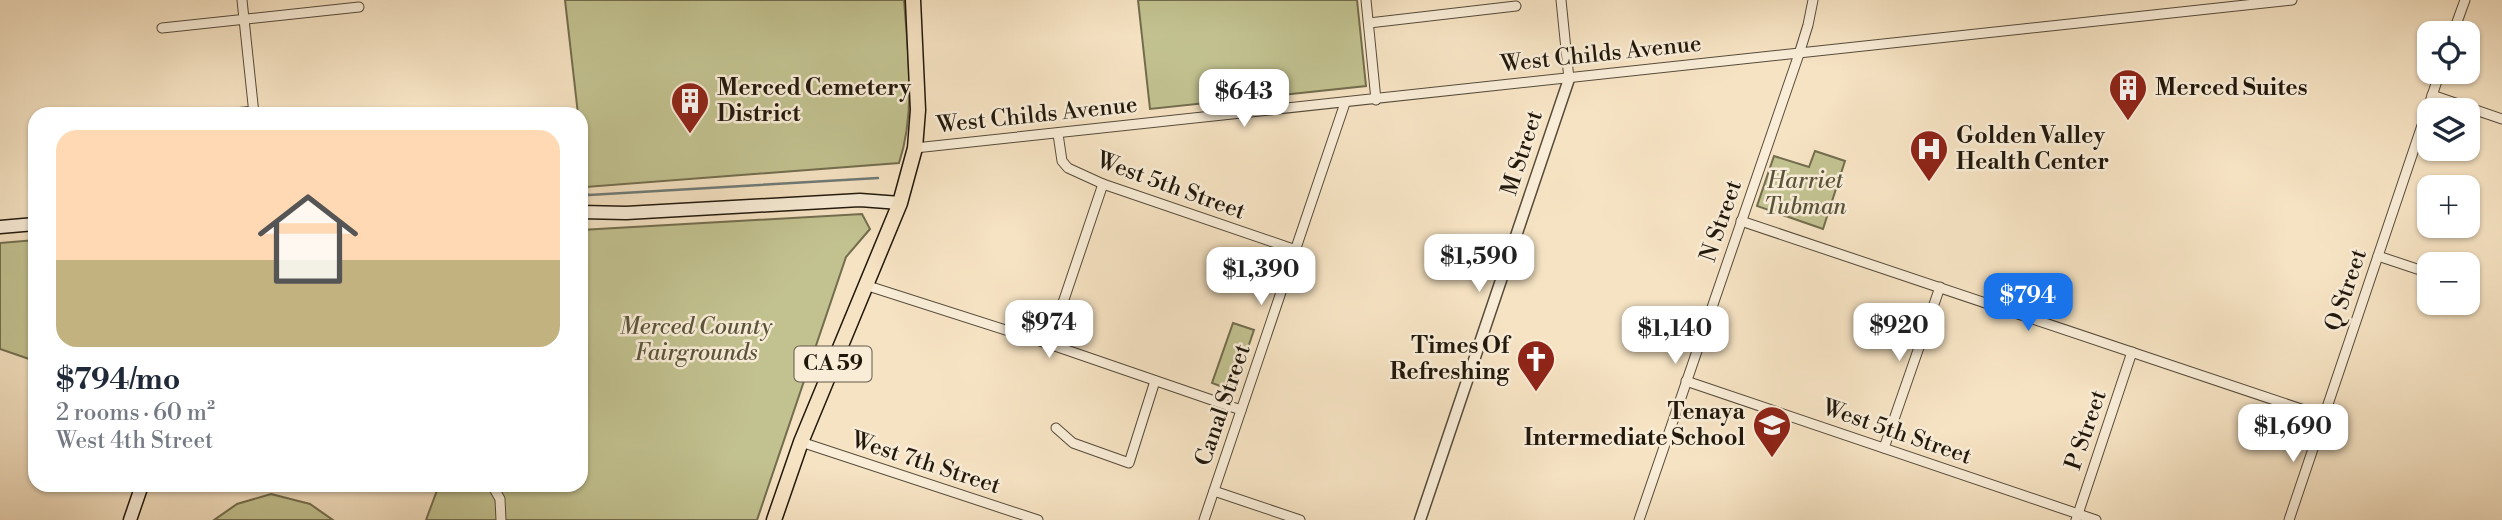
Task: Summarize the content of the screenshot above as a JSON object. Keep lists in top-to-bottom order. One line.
{"streets":{"highway":["CA 59"],"street":["West Childs Avenue","M Street","West 5th Street","N Street","Q Street","Canal Street","P Street","West 7th Street"]},"crossings":[["West Childs Avenue","M Street"],["West Childs Avenue","West 5th Street"],["West Childs Avenue","N Street"],["West Childs Avenue","CA 59"],["West Childs Avenue","Canal Street"],["West 5th Street","N Street"],["West 5th Street","Canal Street"],["West 5th Street","P Street"],["CA 59","West 7th Street"]],"parks":["Harriet Tubman","Merced County Fairgrounds"],"places":{"building":["Merced Suites","Merced Cemetery District"],"hospital":["Golden Valley Health Center"],"church":["Times Of Refreshing"],"school or university":["Tenaya Intermediate School"]},"page":{"map_buttons":["+","−"],"price":["$643","$1,590","$1,390","$794","$974","$920","$1,140","$1,690"],"list":[{"name":"$794/mo","note":"2 rooms · 60 m² · West 4th Street"}]}}
